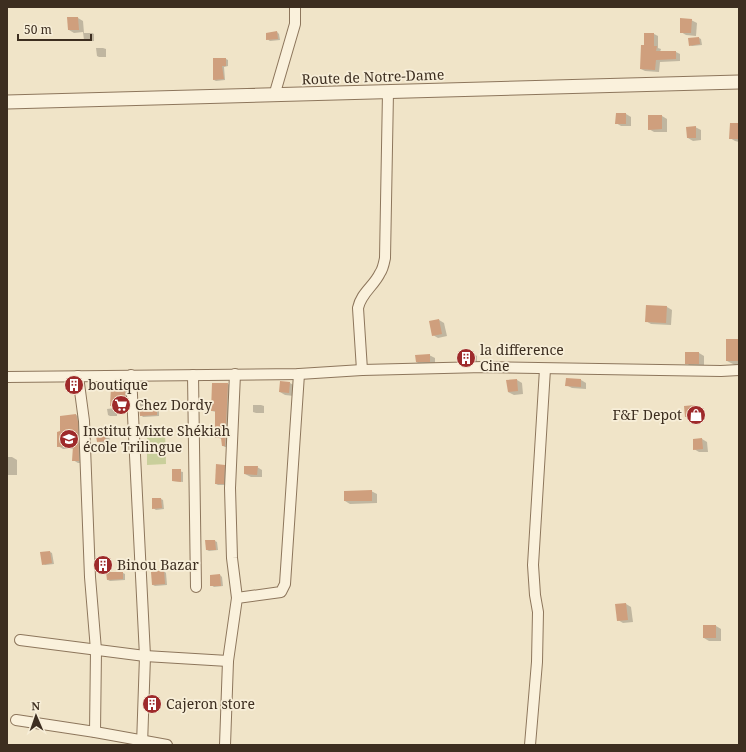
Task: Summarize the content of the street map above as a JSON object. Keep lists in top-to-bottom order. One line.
{"streets":{"street":["Route de Notre-Dame"]},"places":{"building":["la difference Cine","boutique","Binou Bazar","Cajeron store"],"supermarket":["Chez Dordy"],"shop":["F&F Depot"],"school or university":["Institut Mixte Shékiah école Trilingue"]},"scale_bar":"50 m","north":"top"}
